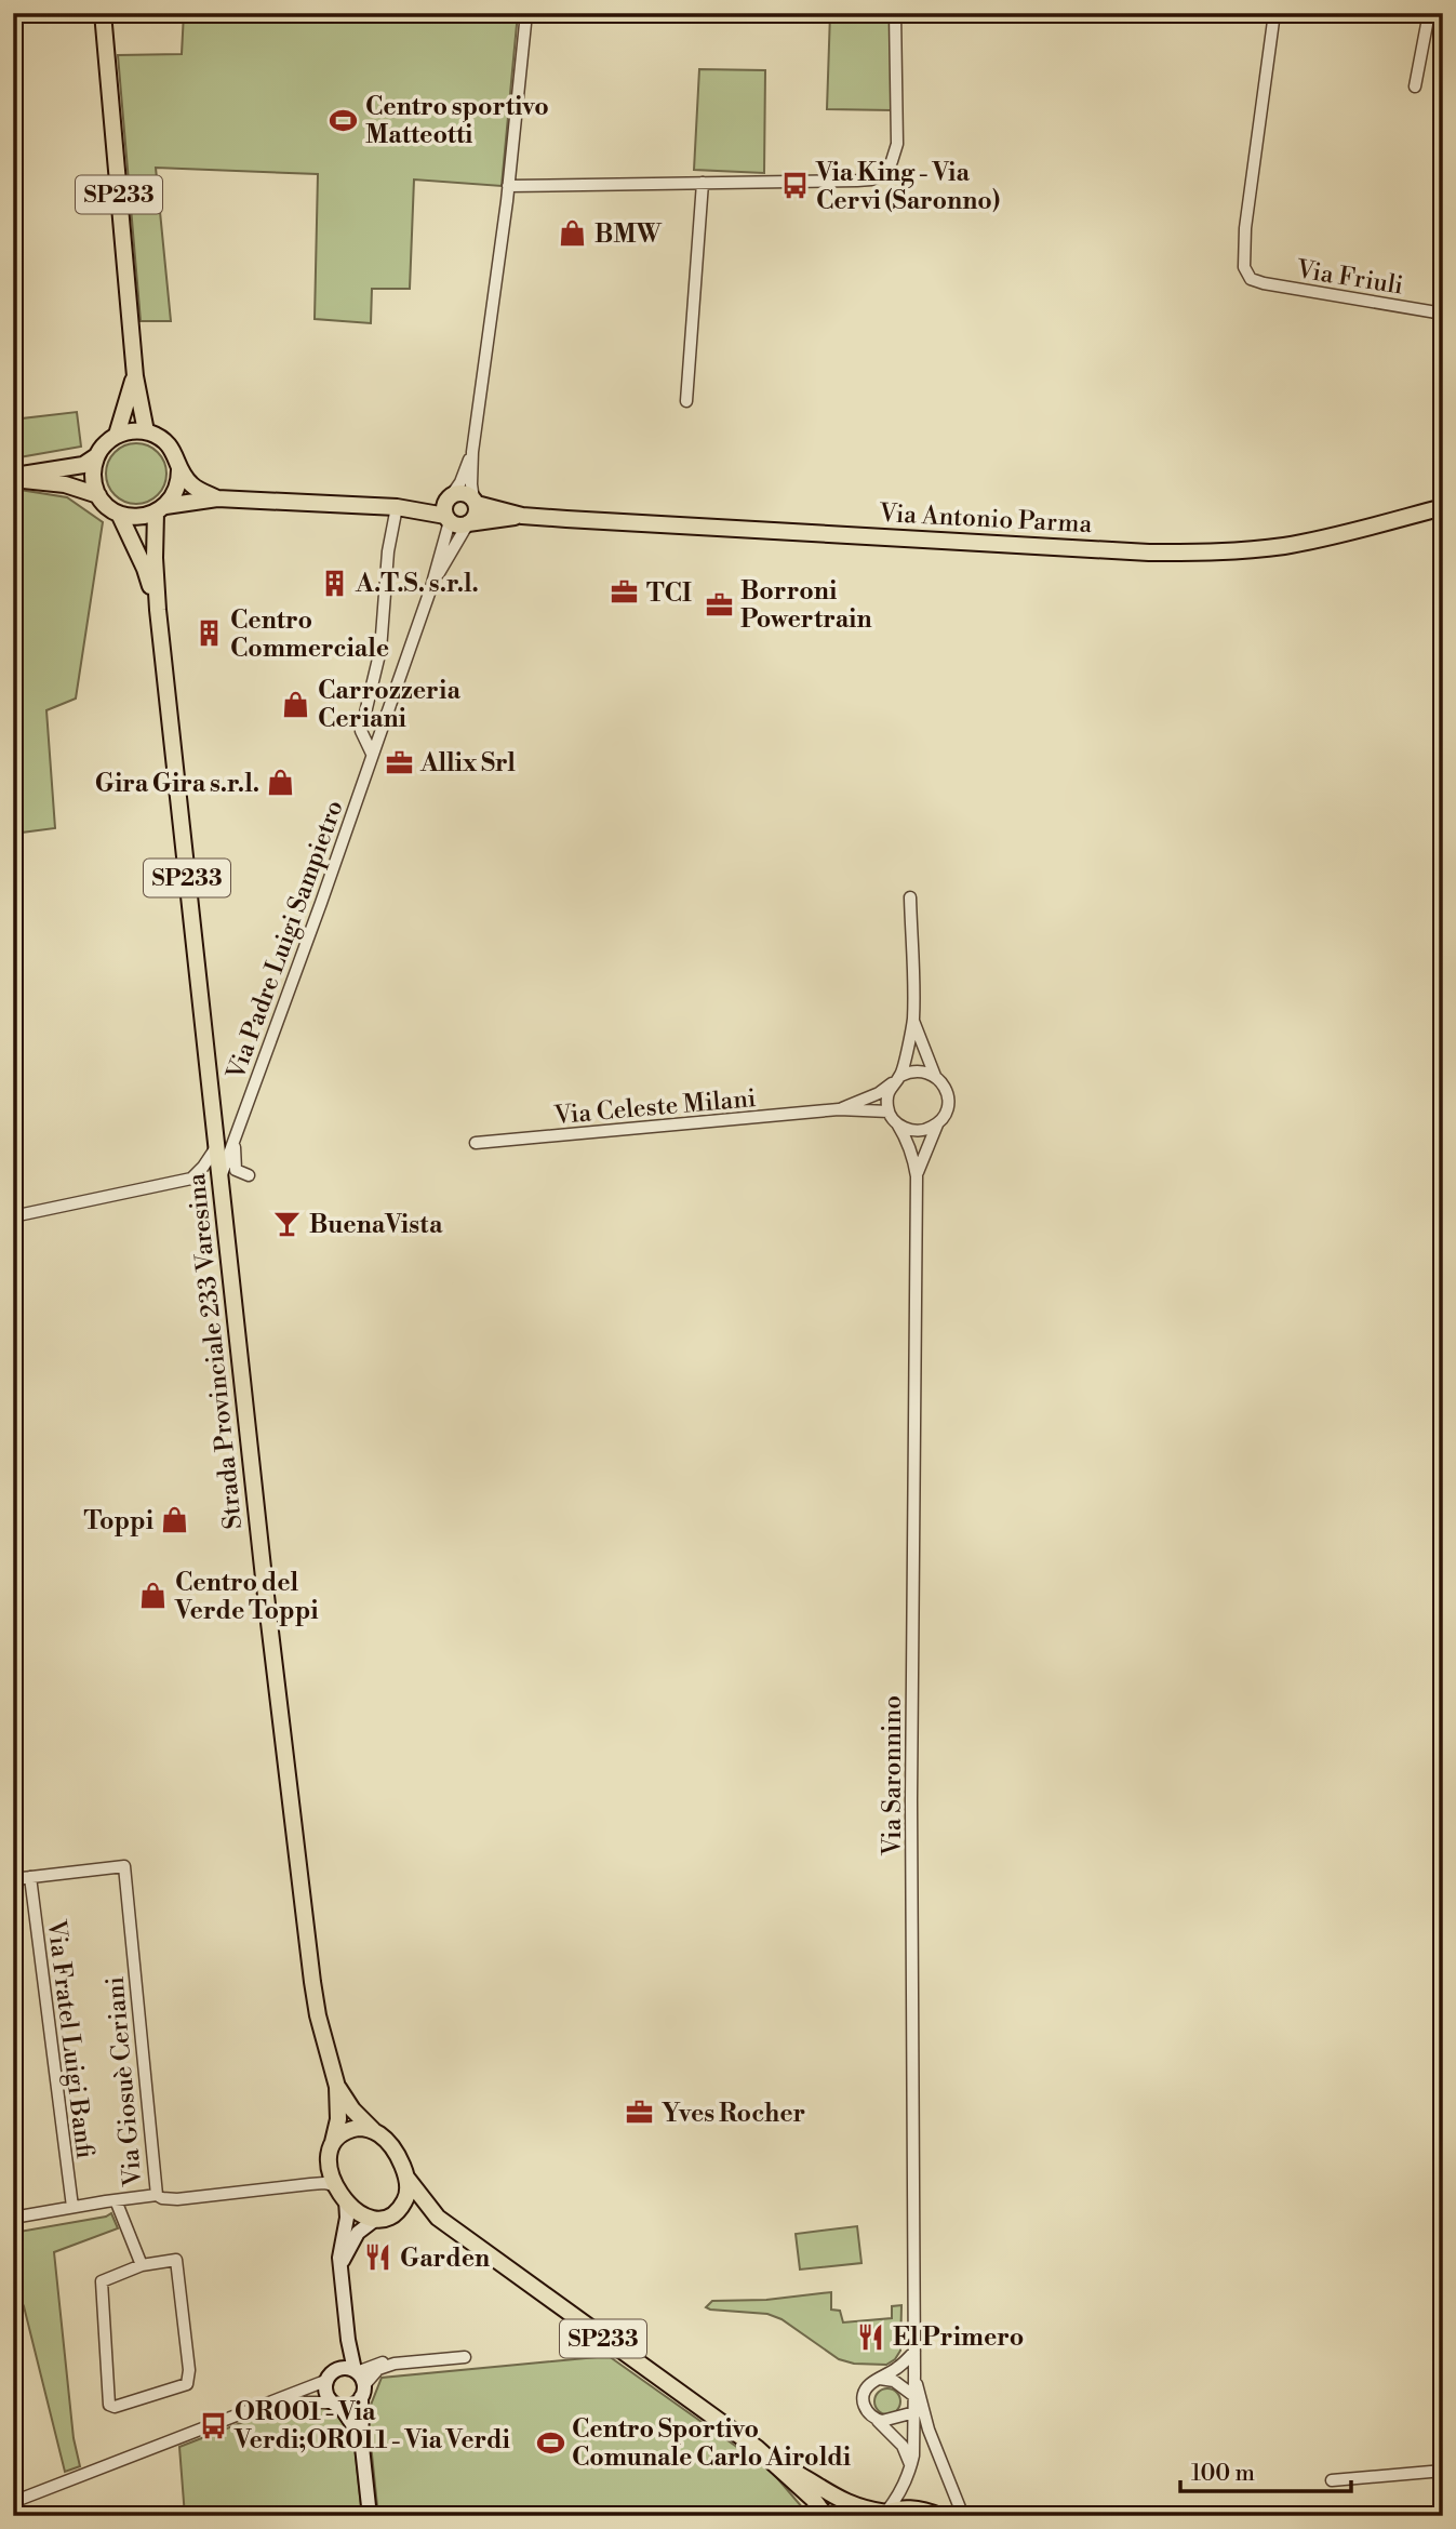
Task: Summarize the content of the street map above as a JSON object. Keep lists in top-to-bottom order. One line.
{"streets":{"main road":["SP233","Via Antonio Parma","Strada Provinciale 233 Varesina"],"street":["Via Friuli","Via Padre Luigi Sampietro","Via Celeste Milani","Via Saronnino","Via Fratel Luigi Banfi","Via Giosuè Ceriani"]},"crossings":[["SP233","Strada Provinciale 233 Varesina"],["SP233","Via Saronnino"],["Via Antonio Parma","Via Padre Luigi Sampietro"],["Via Padre Luigi Sampietro","Strada Provinciale 233 Varesina"],["Via Fratel Luigi Banfi","Via Giosuè Ceriani"]],"places":{"sports":["Centro sportivo Matteotti","Centro Sportivo Comunale Carlo Airoldi"],"bus stop":["Via King - Via Cervi (Saronno)","OR001 - Via Verdi;OR011 - Via Verdi"],"shop":["BMW","Carrozzeria Ceriani","Gira Gira s.r.l.","Toppi","Centro del Verde Toppi"],"building":["A.T.S. s.r.l.","Centro Commerciale"],"office":["TCI","Borroni Powertrain","Allix Srl","Yves Rocher"],"bar":["BuenaVista"],"restaurant":["Garden","El Primero"]},"scale_bar":"100 m"}
